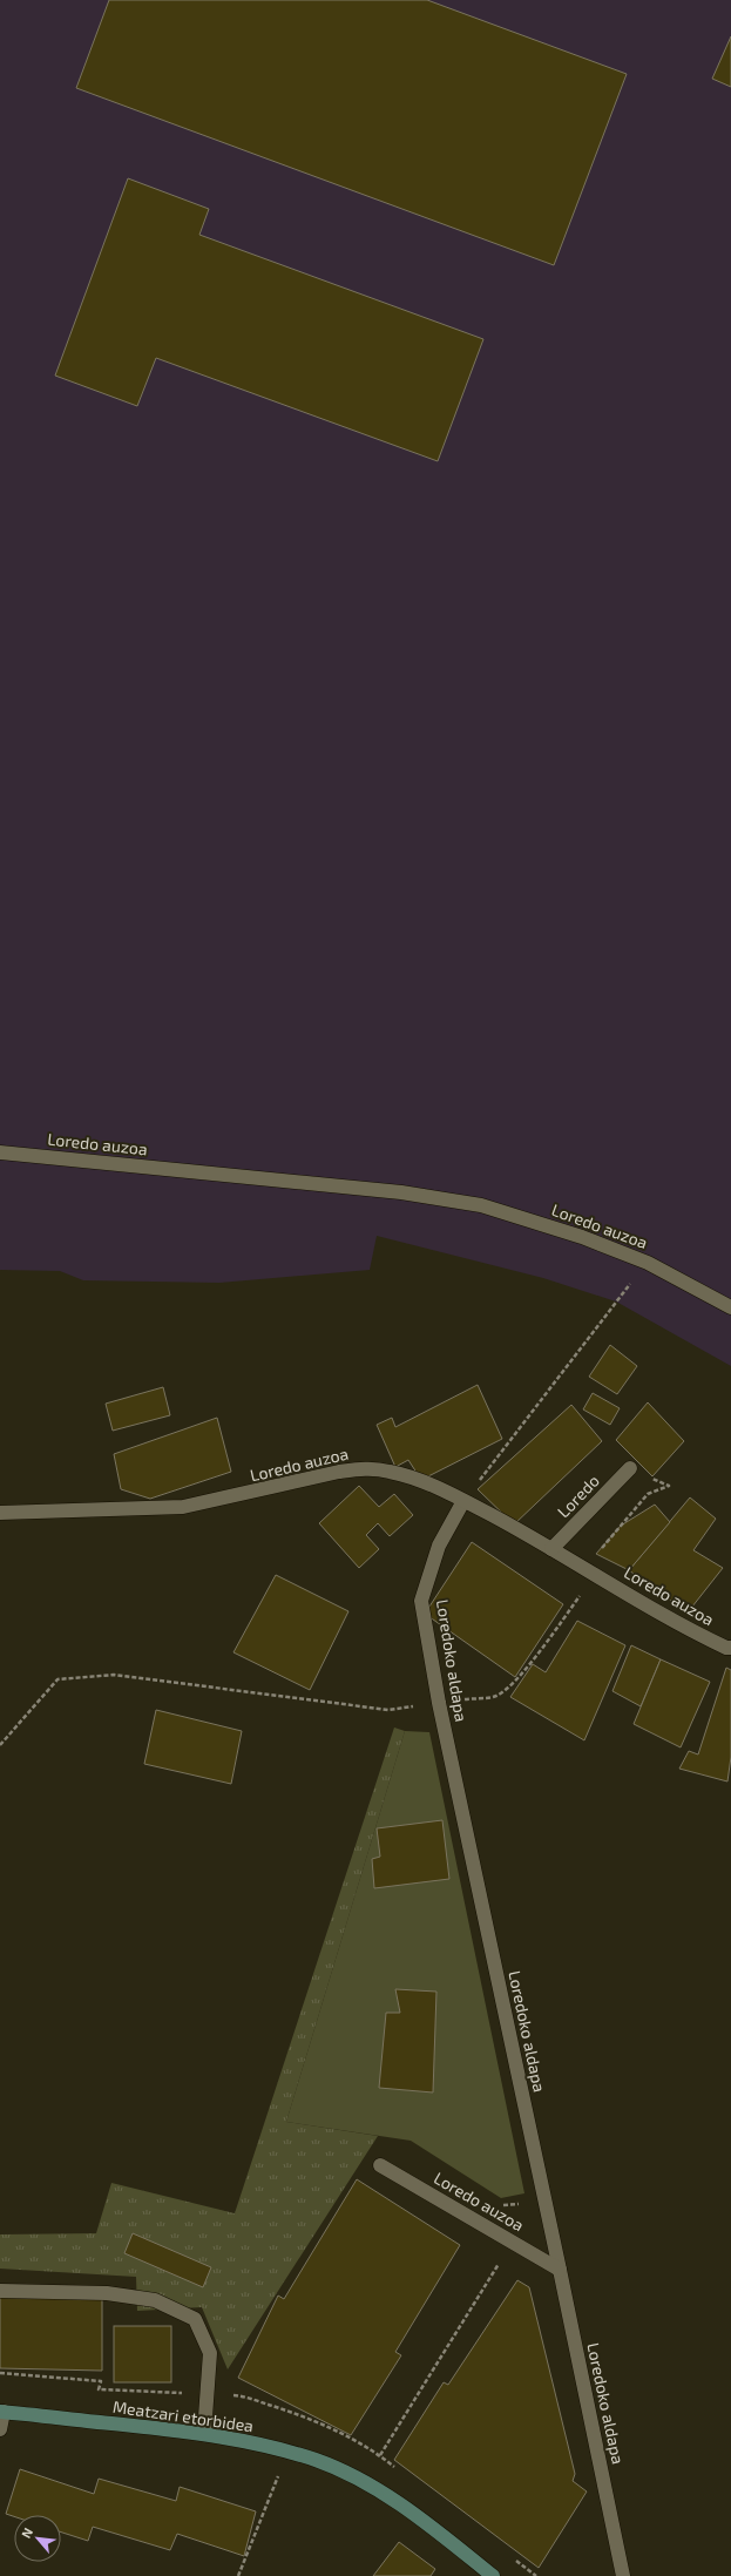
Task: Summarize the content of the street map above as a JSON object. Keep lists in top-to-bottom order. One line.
{"streets":{"street":["Loredo auzoa","Loredo","Loredoko aldapa","Meatzari etorbidea"]},"crossings":[["Loredo auzoa","Loredo"],["Loredo auzoa","Loredoko aldapa"]],"north":"top left"}
